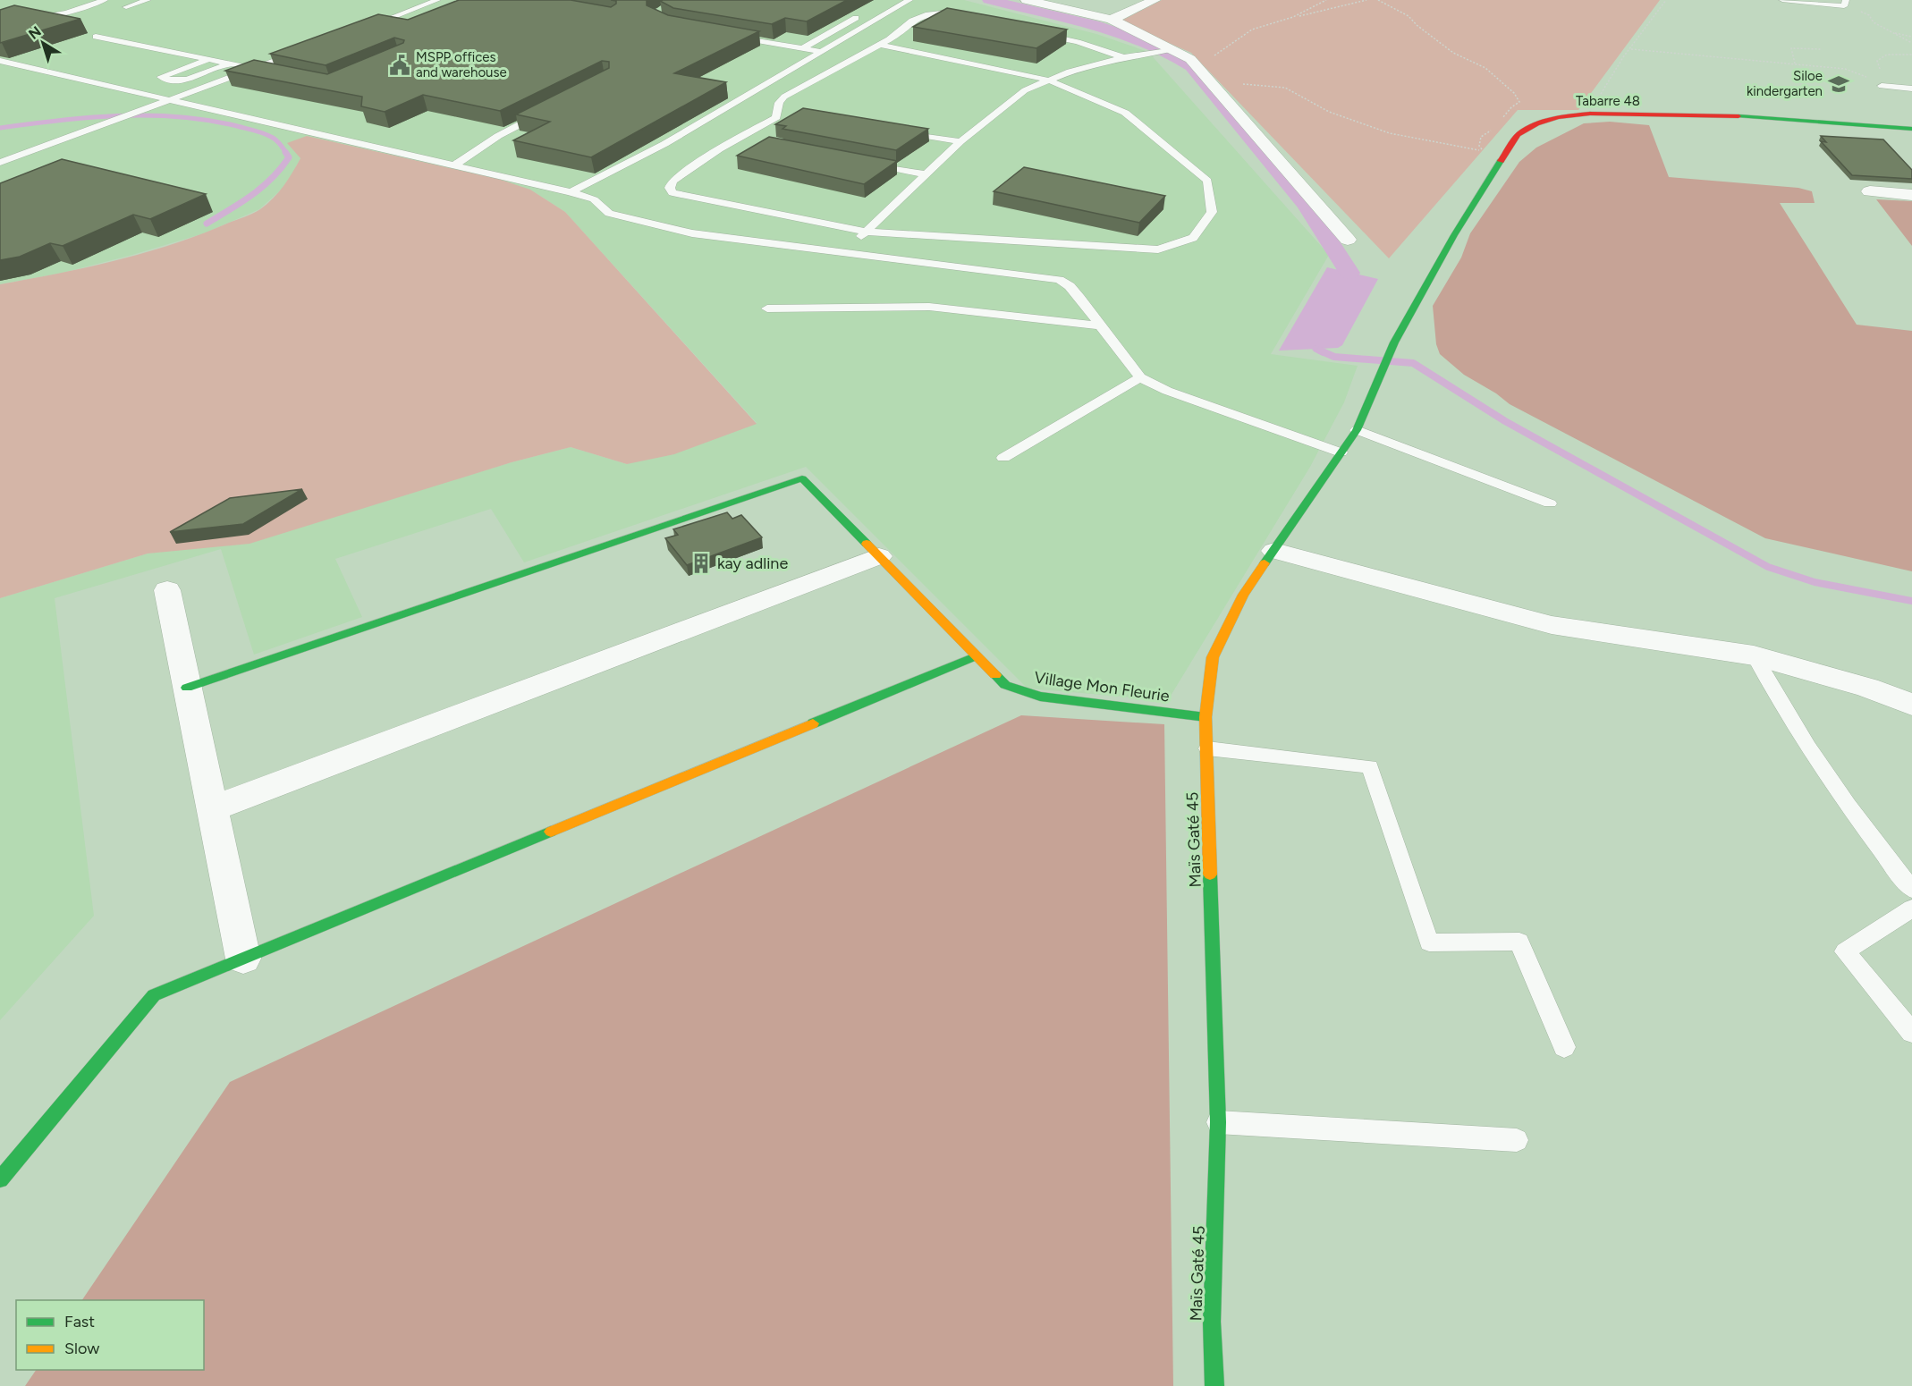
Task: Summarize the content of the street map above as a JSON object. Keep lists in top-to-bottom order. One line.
{"streets":{"street":["Tabarre 48","Village Mon Fleurie","Maïs Gaté 45"]},"crossings":[["Tabarre 48","Maïs Gaté 45"],["Village Mon Fleurie","Maïs Gaté 45"]],"places":{"public building":["MSPP offices and warehouse"],"school or university":["Siloe kindergarten"],"building":["kay adline"]},"legend":["Fast","Slow"],"north":"top left"}
